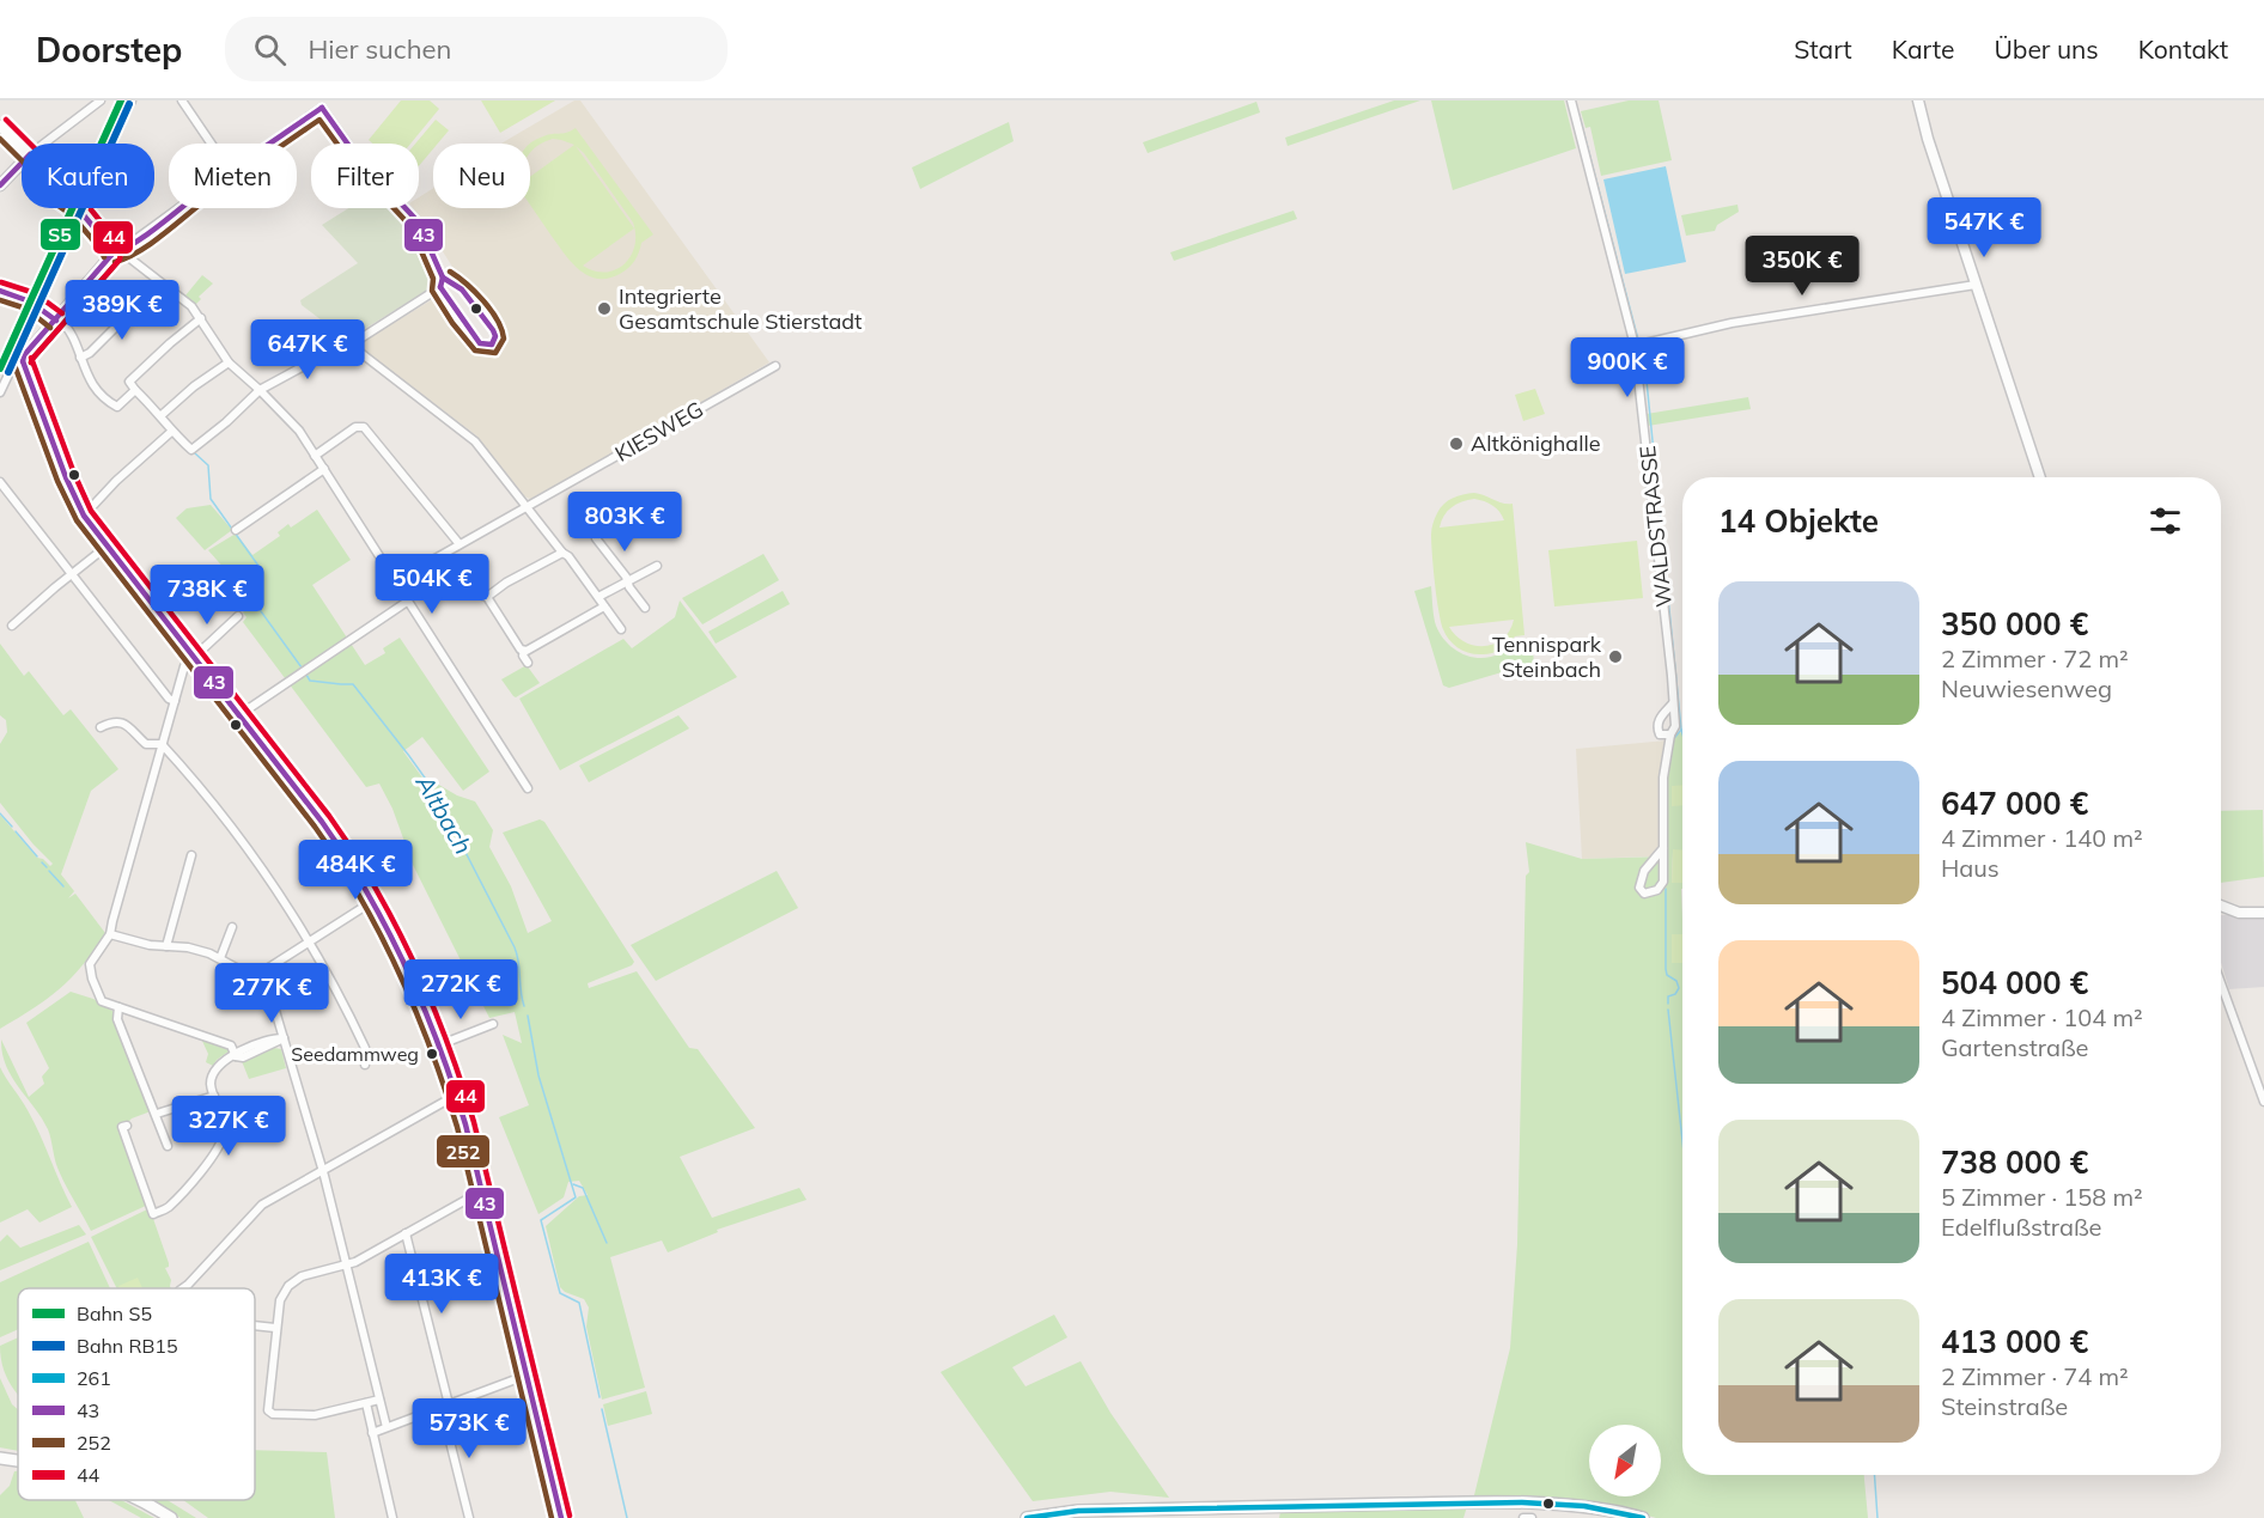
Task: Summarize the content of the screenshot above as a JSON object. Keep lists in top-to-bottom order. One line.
{"streets":{"street":["KIESWEG","WALDSTRASSE"]},"water":["Altbach"],"places":["Integrierte Gesamtschule Stierstadt","Altkönighalle","Tennispark Steinbach","Seedammweg"],"lines":["rail line S5","rail line RB15","transit line 43","transit line 252","transit line 44","transit line 261"],"legend":["Bahn S5","Bahn RB15","261","43","252","44"],"north":"bottom left","page":{"header":"Doorstep","search":"Hier suchen","nav":["Start","Karte","Über uns","Kontakt"],"chip":["Kaufen","Mieten","Filter","Neu"],"price":["547K €","350K €","389K €","647K €","900K €","803K €","504K €","738K €","484K €","272K €","277K €","327K €","413K €","573K €"],"heading":"14 Objekte","list":[{"name":"350 000 €","note":"2 Zimmer · 72 m² · Neuwiesenweg"},{"name":"647 000 €","note":"4 Zimmer · 140 m² · Haus"},{"name":"504 000 €","note":"4 Zimmer · 104 m² · Gartenstraße"},{"name":"738 000 €","note":"5 Zimmer · 158 m² · Edelflußstraße"},{"name":"413 000 €","note":"2 Zimmer · 74 m² · Steinstraße"}]}}
